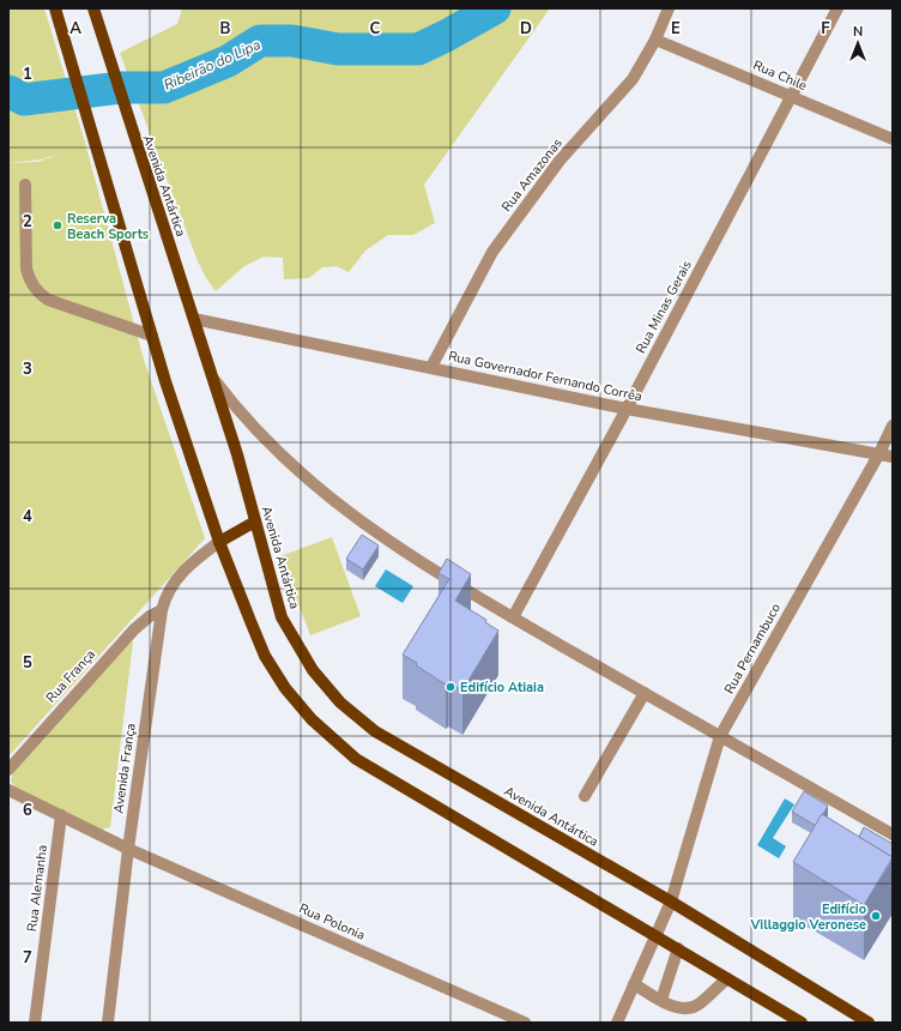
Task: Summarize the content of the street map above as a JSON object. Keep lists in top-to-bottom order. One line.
{"streets":{"main road":["Avenida Antártica"],"street":["Rua Chile","Rua Amazonas","Rua Minas Gerais","Rua Governador Fernando Corrêa","Rua Pernambuco","Rua França","Avenida França","Rua Alemanha","Rua Polonia"]},"crossings":[["Rua Chile","Rua Amazonas"],["Rua Chile","Rua Minas Gerais"],["Rua Amazonas","Rua Governador Fernando Corrêa"],["Avenida Antártica","Rua Governador Fernando Corrêa"],["Avenida Antártica","Rua Pernambuco"],["Rua Minas Gerais","Rua Governador Fernando Corrêa"],["Rua Governador Fernando Corrêa","Rua Pernambuco"],["Rua França","Avenida França"],["Avenida França","Rua Polonia"]],"water":["Ribeirão do Lipa"],"places":["Reserva Beach Sports","Edifício Atiaia","Edifício Villaggio Veronese"],"north":"top","grid":{"columns":["A","B","C","D","E","F"],"rows":["1","2","3","4","5","6","7"]}}
